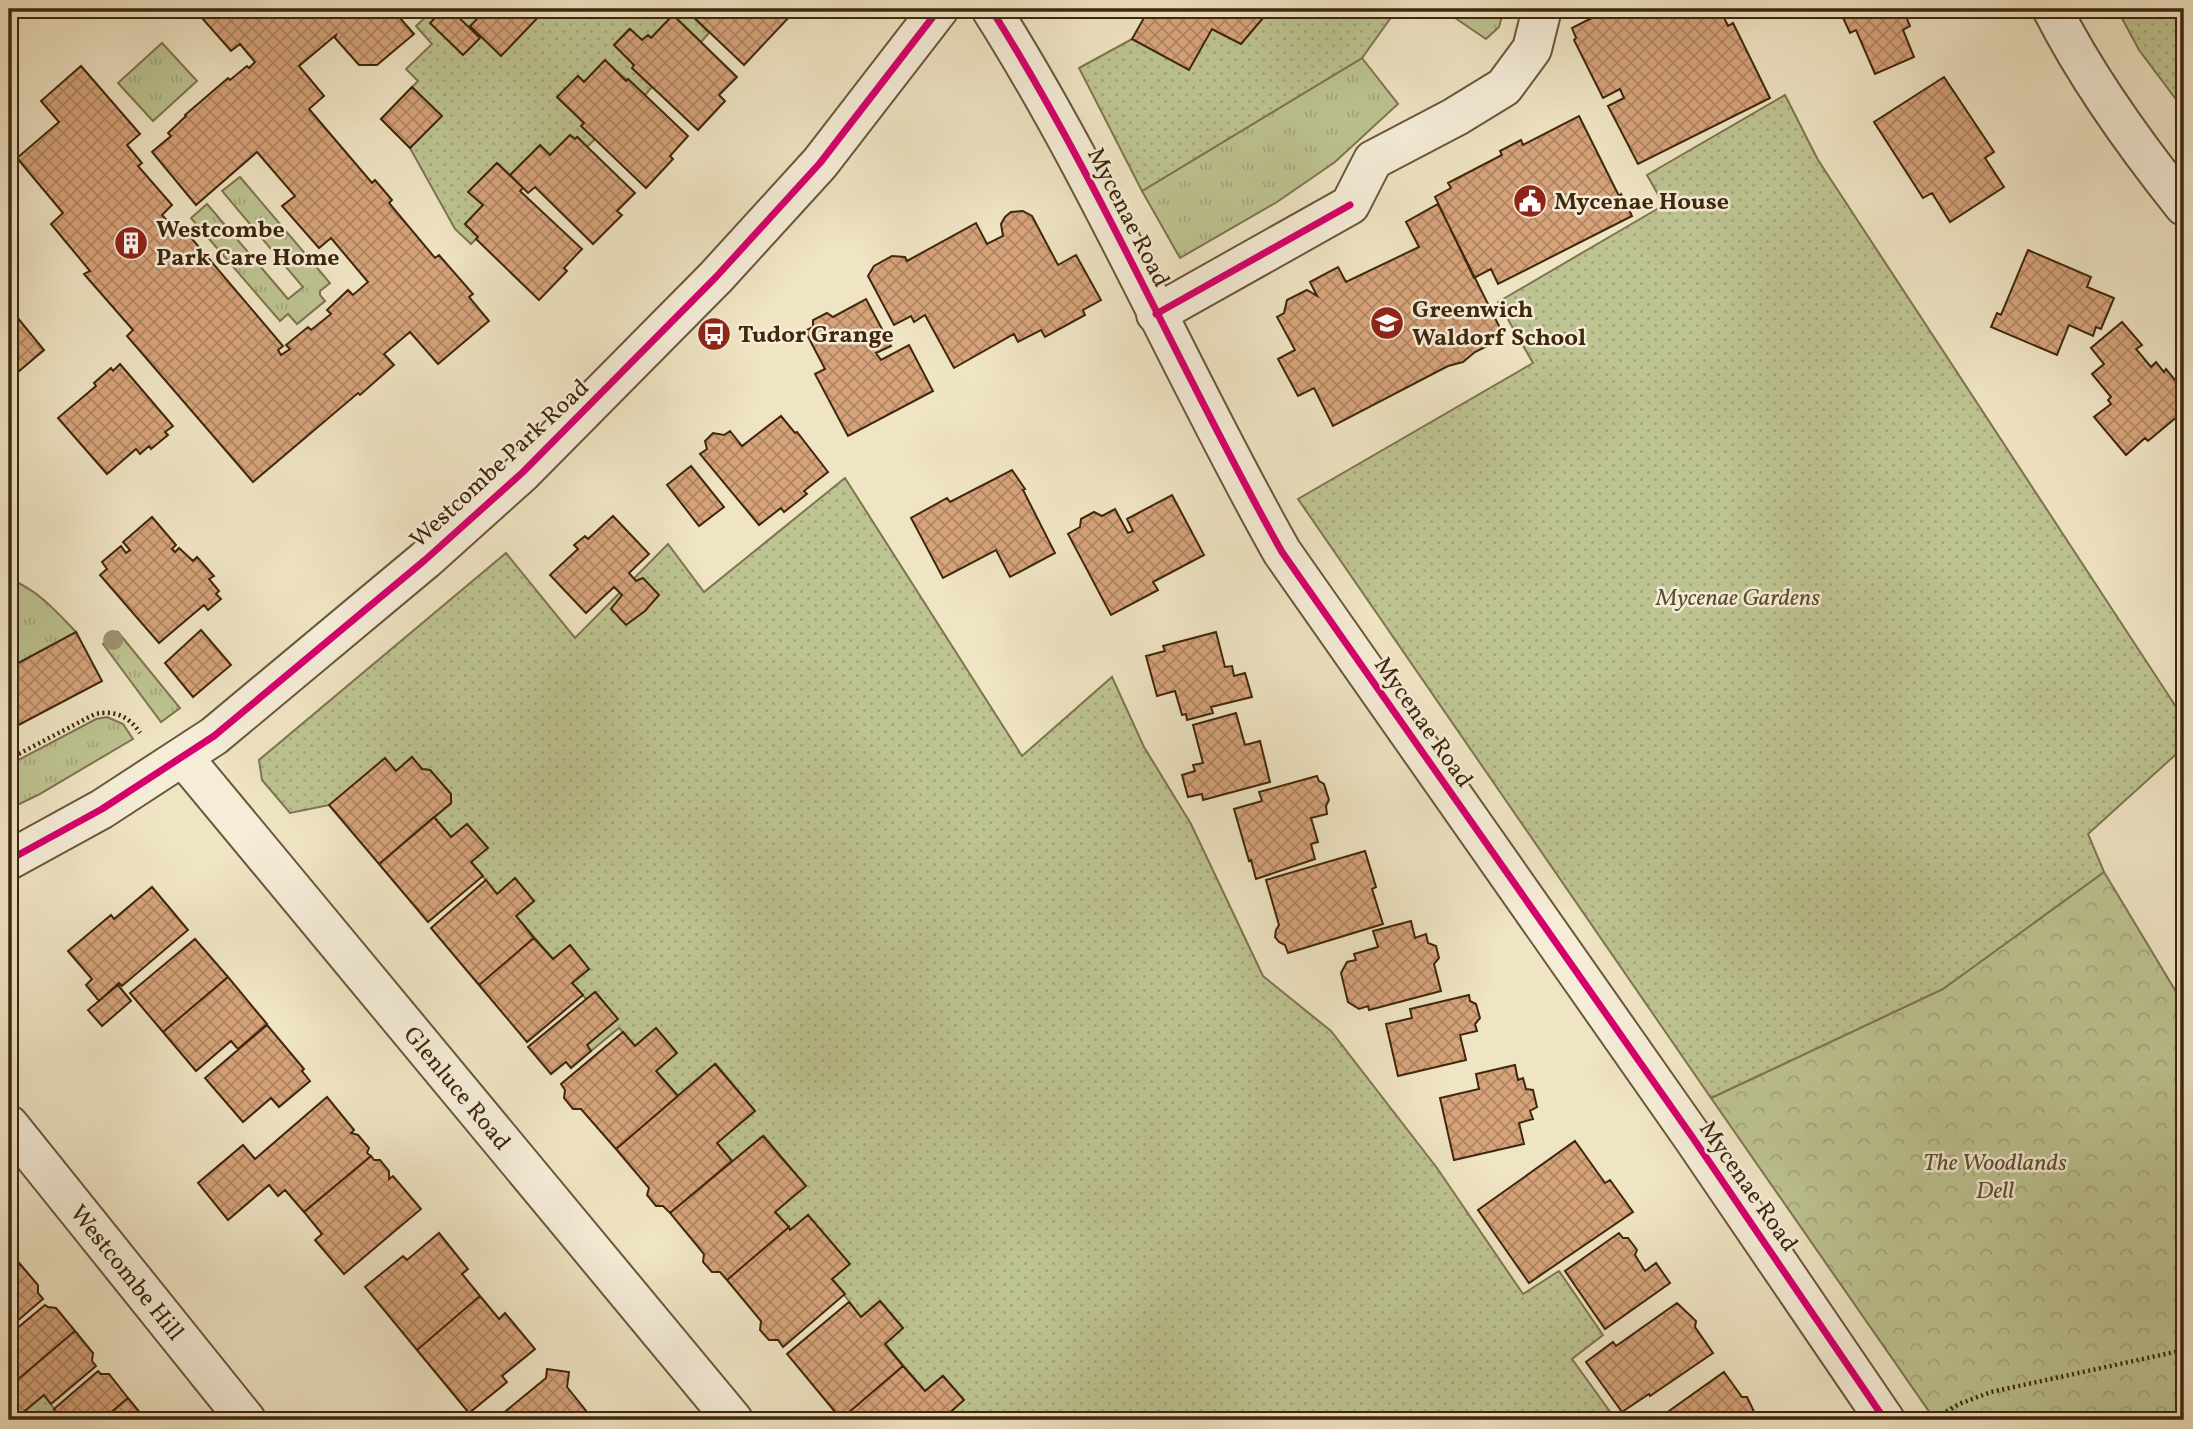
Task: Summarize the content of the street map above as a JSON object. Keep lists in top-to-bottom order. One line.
{"streets":{"street":["Mycenae Road","Westcombe Park Road","Glenluce Road","Westcombe Hill"]},"crossings":[["Westcombe Park Road","Glenluce Road"]],"parks":["Mycenae Gardens","The Woodlands Dell"],"places":{"public building":["Mycenae House"],"building":["Westcombe Park Care Home"],"school or university":["Greenwich Waldorf School"],"bus stop":["Tudor Grange"]}}
